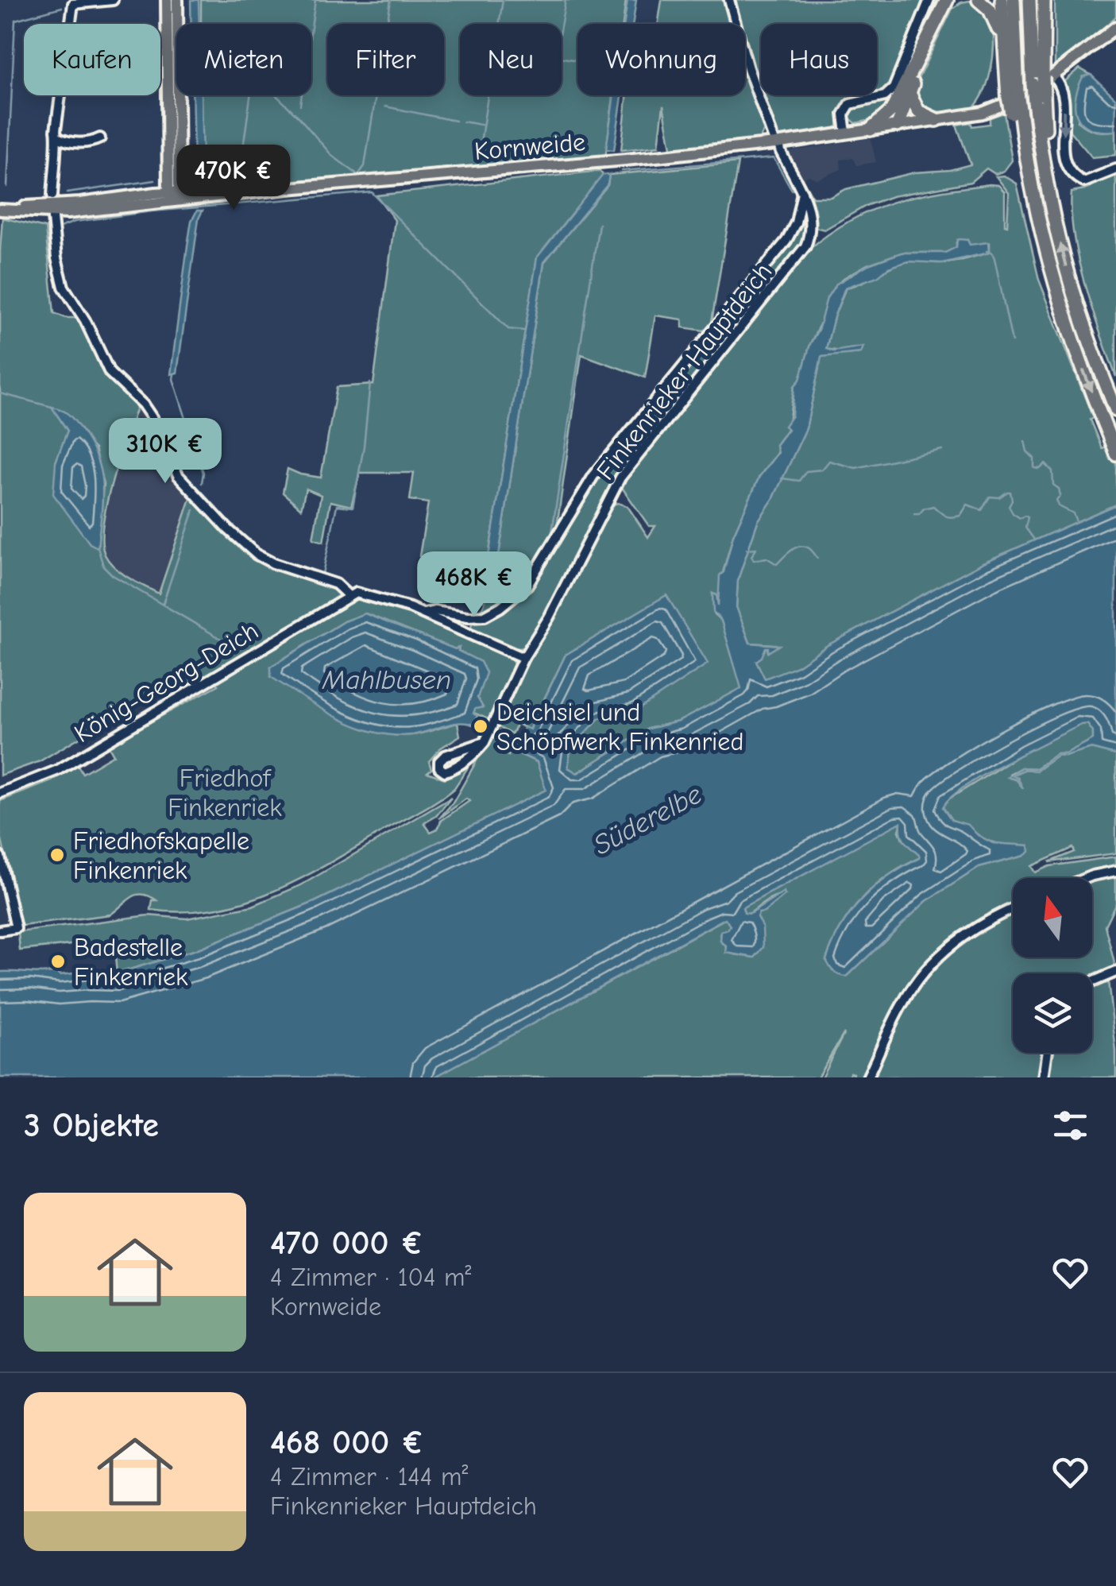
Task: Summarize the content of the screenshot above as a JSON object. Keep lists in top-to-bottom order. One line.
{"streets":{"main road":["Kornweide"],"street":["Finkenrieker Hauptdeich","König-Georg-Deich"]},"crossings":[["Kornweide","Finkenrieker Hauptdeich"]],"water":["Mahlbusen","Süderelbe"],"parks":["Friedhof Finkenriek"],"places":["Deichsiel und Schöpfwerk Finkenried","Friedhofskapelle Finkenriek","Badestelle Finkenriek"],"north":"top","page":{"chip":["Kaufen","Mieten","Filter","Neu","Wohnung","Haus"],"price":["470K €","310K €","468K €"],"heading":"3 Objekte","list":[{"name":"470 000 €","note":"4 Zimmer · 104 m² · Kornweide"},{"name":"468 000 €","note":"4 Zimmer · 144 m² · Finkenrieker Hauptdeich"}]}}
